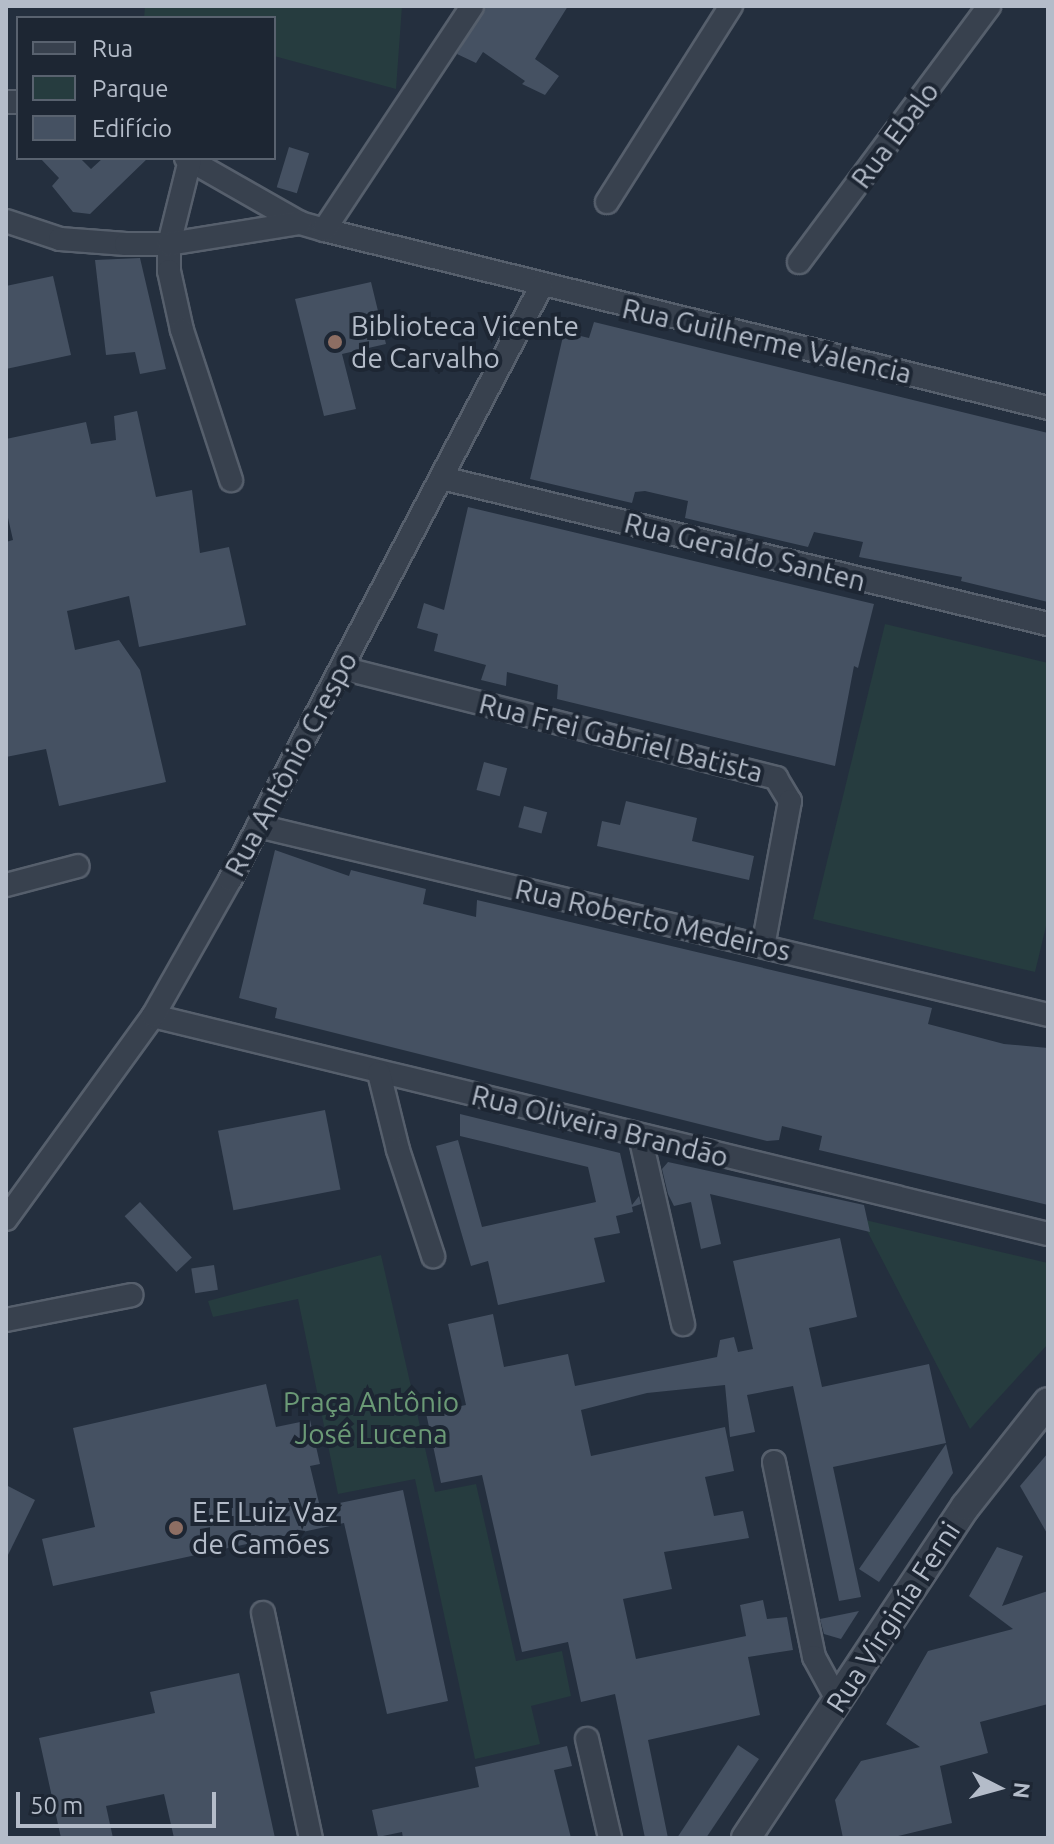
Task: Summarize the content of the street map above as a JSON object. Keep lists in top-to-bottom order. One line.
{"streets":{"street":["Rua Ebalo","Rua Guilherme Valencia","Rua Geraldo Santen","Rua Frei Gabriel Batista","Rua Antônio Crespo","Rua Roberto Medeiros","Rua Oliveira Brandão","Rua Virginía Ferni"]},"crossings":[["Rua Guilherme Valencia","Rua Antônio Crespo"],["Rua Geraldo Santen","Rua Antônio Crespo"],["Rua Frei Gabriel Batista","Rua Antônio Crespo"],["Rua Frei Gabriel Batista","Rua Roberto Medeiros"],["Rua Antônio Crespo","Rua Roberto Medeiros"],["Rua Antônio Crespo","Rua Oliveira Brandão"]],"parks":["Praça Antônio José Lucena"],"places":["Biblioteca Vicente de Carvalho","E.E Luiz Vaz de Camões"],"legend":["Rua","Parque","Edifício"],"scale_bar":"50 m","north":"right"}
